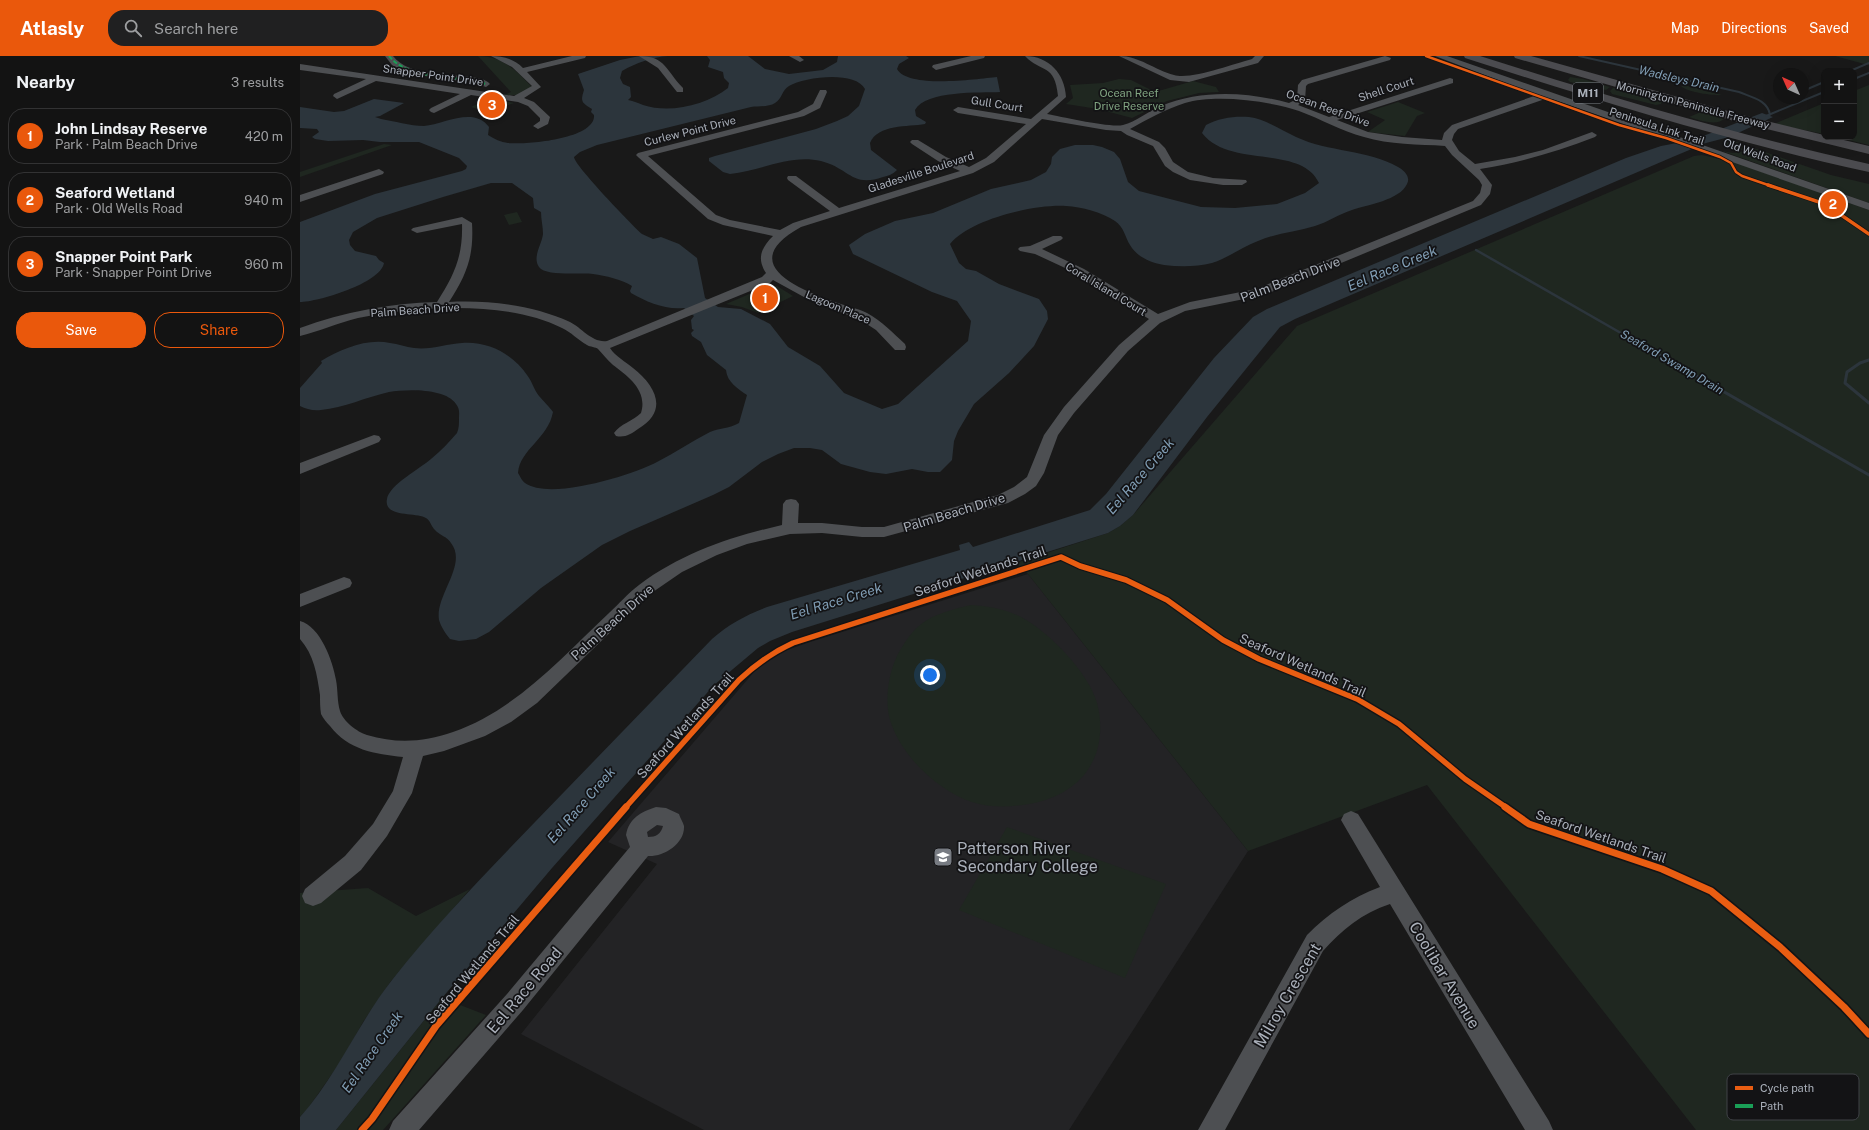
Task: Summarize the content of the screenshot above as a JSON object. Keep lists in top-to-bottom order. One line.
{"streets":{"highway":["M11","Mornington Peninsula Freeway"],"street":["Snapper Point Drive","Shell Court","Gull Court","Ocean Reef Drive","Curlew Point Drive","Old Wells Road","Gladesville Boulevard","Palm Beach Drive","Coral Island Court","Lagoon Place","Coolibar Avenue","Eel Race Road","Milroy Crescent"],"cycle path":["Peninsula Link Trail","Seaford Wetlands Trail"]},"crossings":[["Shell Court","Ocean Reef Drive"],["Gull Court","Gladesville Boulevard"],["Ocean Reef Drive","Palm Beach Drive"],["Curlew Point Drive","Gladesville Boulevard"],["Gladesville Boulevard","Lagoon Place"],["Palm Beach Drive","Coral Island Court"],["Coolibar Avenue","Milroy Crescent"]],"water":["Wadsleys Drain","Eel Race Creek","Seaford Swamp Drain"],"parks":["Ocean Reef Drive Reserve"],"places":{"school or university":["Patterson River Secondary College"]},"legend":["Cycle path","Path"],"north":"top left","page":{"header":"Atlasly","search":"Search here","nav":["Map","Directions","Saved"],"heading":["Nearby","3 results"],"map_buttons":["+","−"],"pins":["3","2","1"],"list":[{"mark":"1","name":"John Lindsay Reserve","note":"Park · Palm Beach Drive","value":"420 m"},{"mark":"2","name":"Seaford Wetland","note":"Park · Old Wells Road","value":"940 m"},{"mark":"3","name":"Snapper Point Park","note":"Park · Snapper Point Drive","value":"960 m"}],"buttons":["Save","Share"]}}
